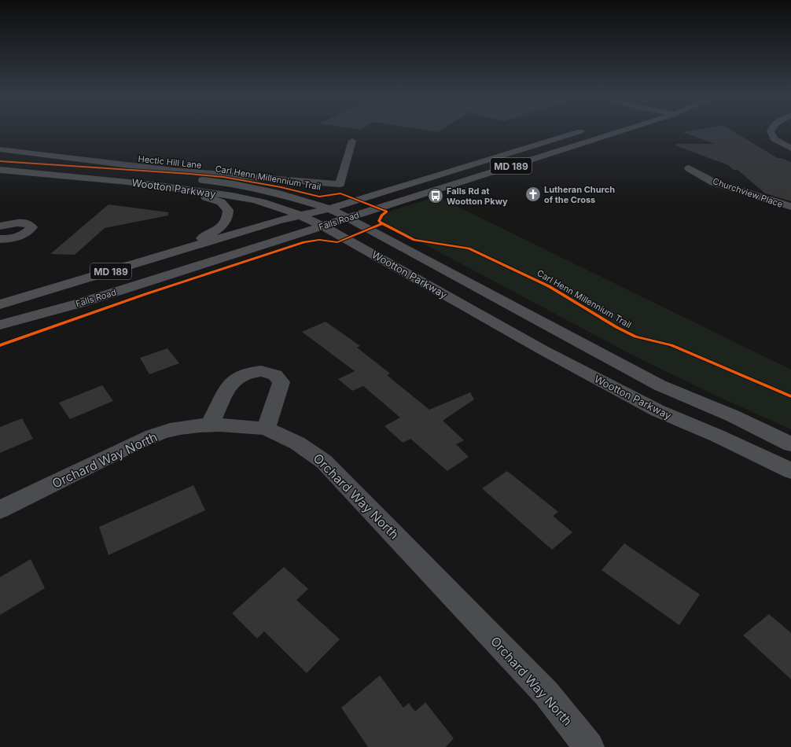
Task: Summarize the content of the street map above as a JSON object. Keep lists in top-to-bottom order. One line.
{"streets":{"main road":["MD 189","Wootton Parkway","Falls Road"],"street":["Hectic Hill Lane","Churchview Place","Orchard Way North"],"cycle path":["Carl Henn Millennium Trail"]},"crossings":[["Wootton Parkway","Falls Road"]],"places":{"church":["Lutheran Church of the Cross"],"bus stop":["Falls Rd at Wootton Pkwy"]}}
